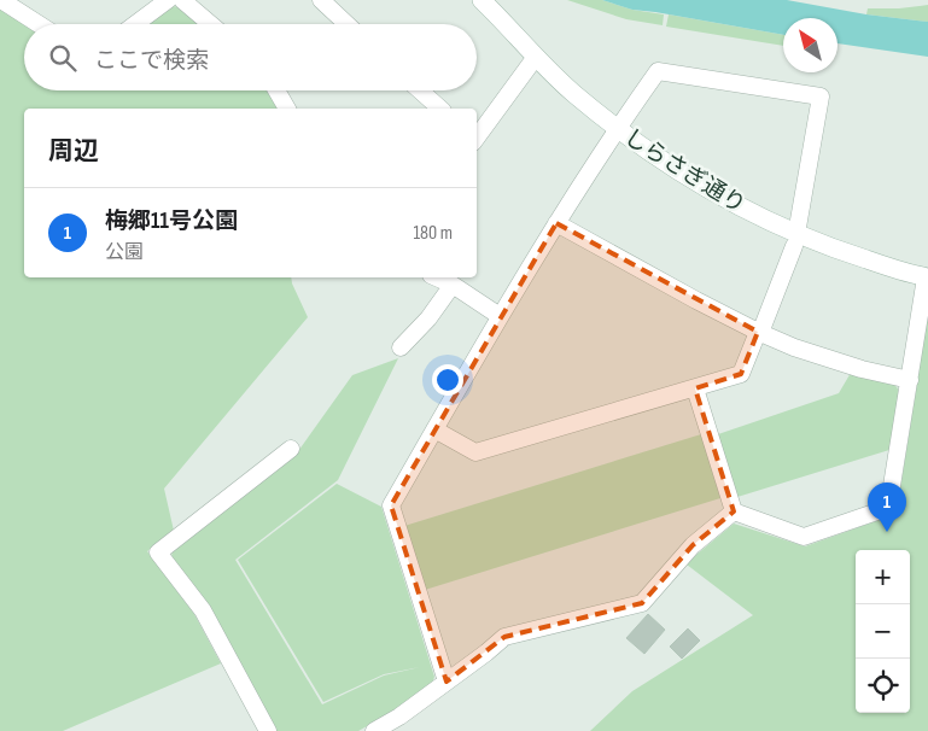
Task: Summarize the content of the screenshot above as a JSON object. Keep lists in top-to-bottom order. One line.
{"streets":{"street":["しらさぎ通り"]},"north":"top left","page":{"search":"ここで検索","heading":"周辺","list":[{"mark":"1","name":"梅郷11号公園","note":"公園","value":"180 m"}],"pins":"1","map_buttons":["+","−"]}}
